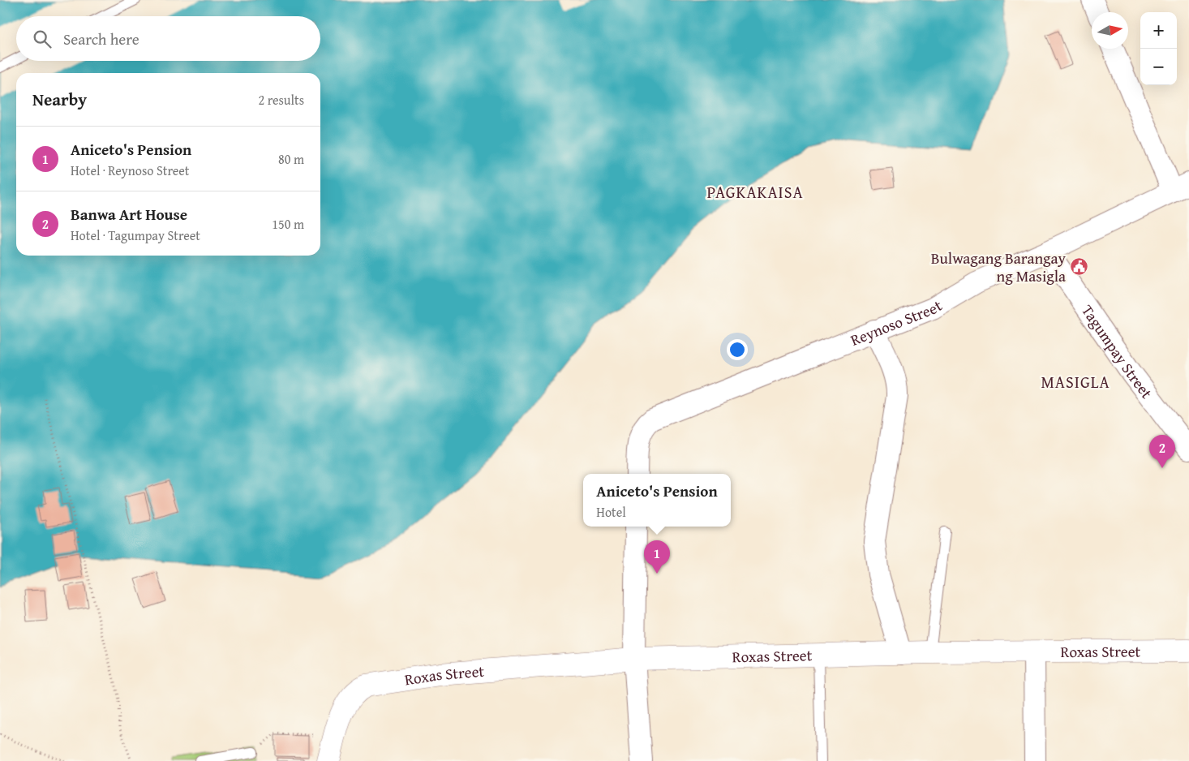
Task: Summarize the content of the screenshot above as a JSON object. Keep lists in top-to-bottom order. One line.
{"streets":{"street":["Reynoso Street","Tagumpay Street","Roxas Street"]},"crossings":[["Reynoso Street","Tagumpay Street"]],"districts":["PAGKAKAISA","MASIGLA"],"places":{"public building":["Bulwagang Barangay ng Masigla"]},"north":"right","page":{"map_buttons":["+","−"],"search":"Search here","heading":["Nearby","2 results"],"list":[{"mark":"1","name":"Aniceto's Pension","note":"Hotel · Reynoso Street","value":"80 m"},{"mark":"2","name":"Banwa Art House","note":"Hotel · Tagumpay Street","value":"150 m"}],"pins":["2","1"],"popup":["Aniceto's Pension","Hotel"]}}
